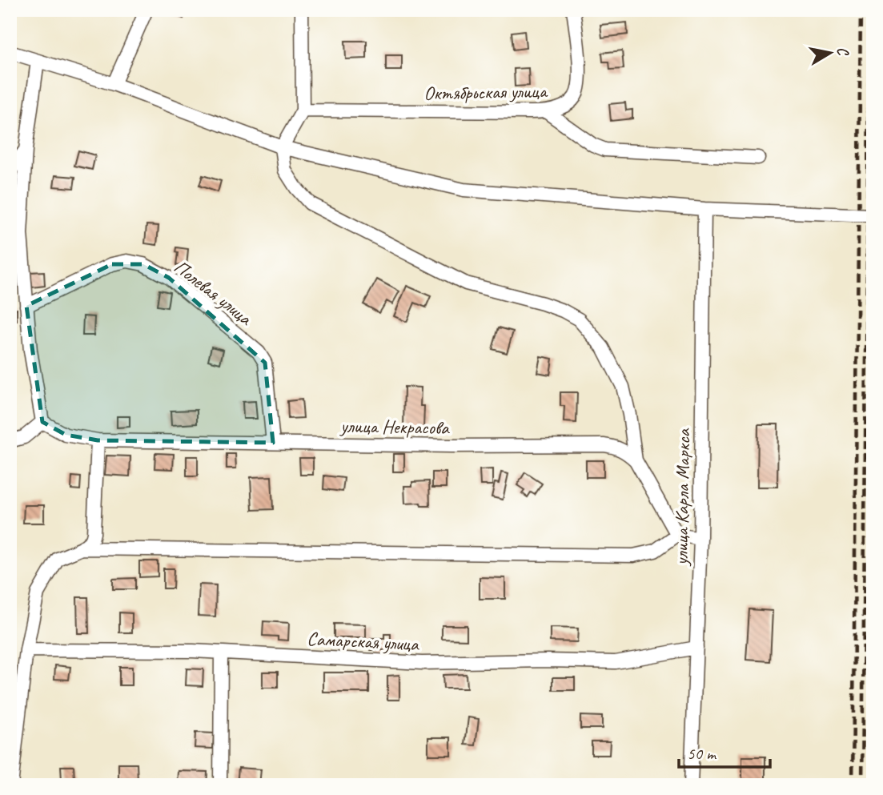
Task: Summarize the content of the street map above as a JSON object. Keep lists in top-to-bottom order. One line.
{"streets":{"street":["Октябрьская улица","Полевая улица","улица Некрасова","улица Карла Маркса","Самарская улица"]},"crossings":[["Полевая улица","улица Некрасова"],["улица Карла Маркса","Самарская улица"]],"scale_bar":"50 m","north":"right"}
